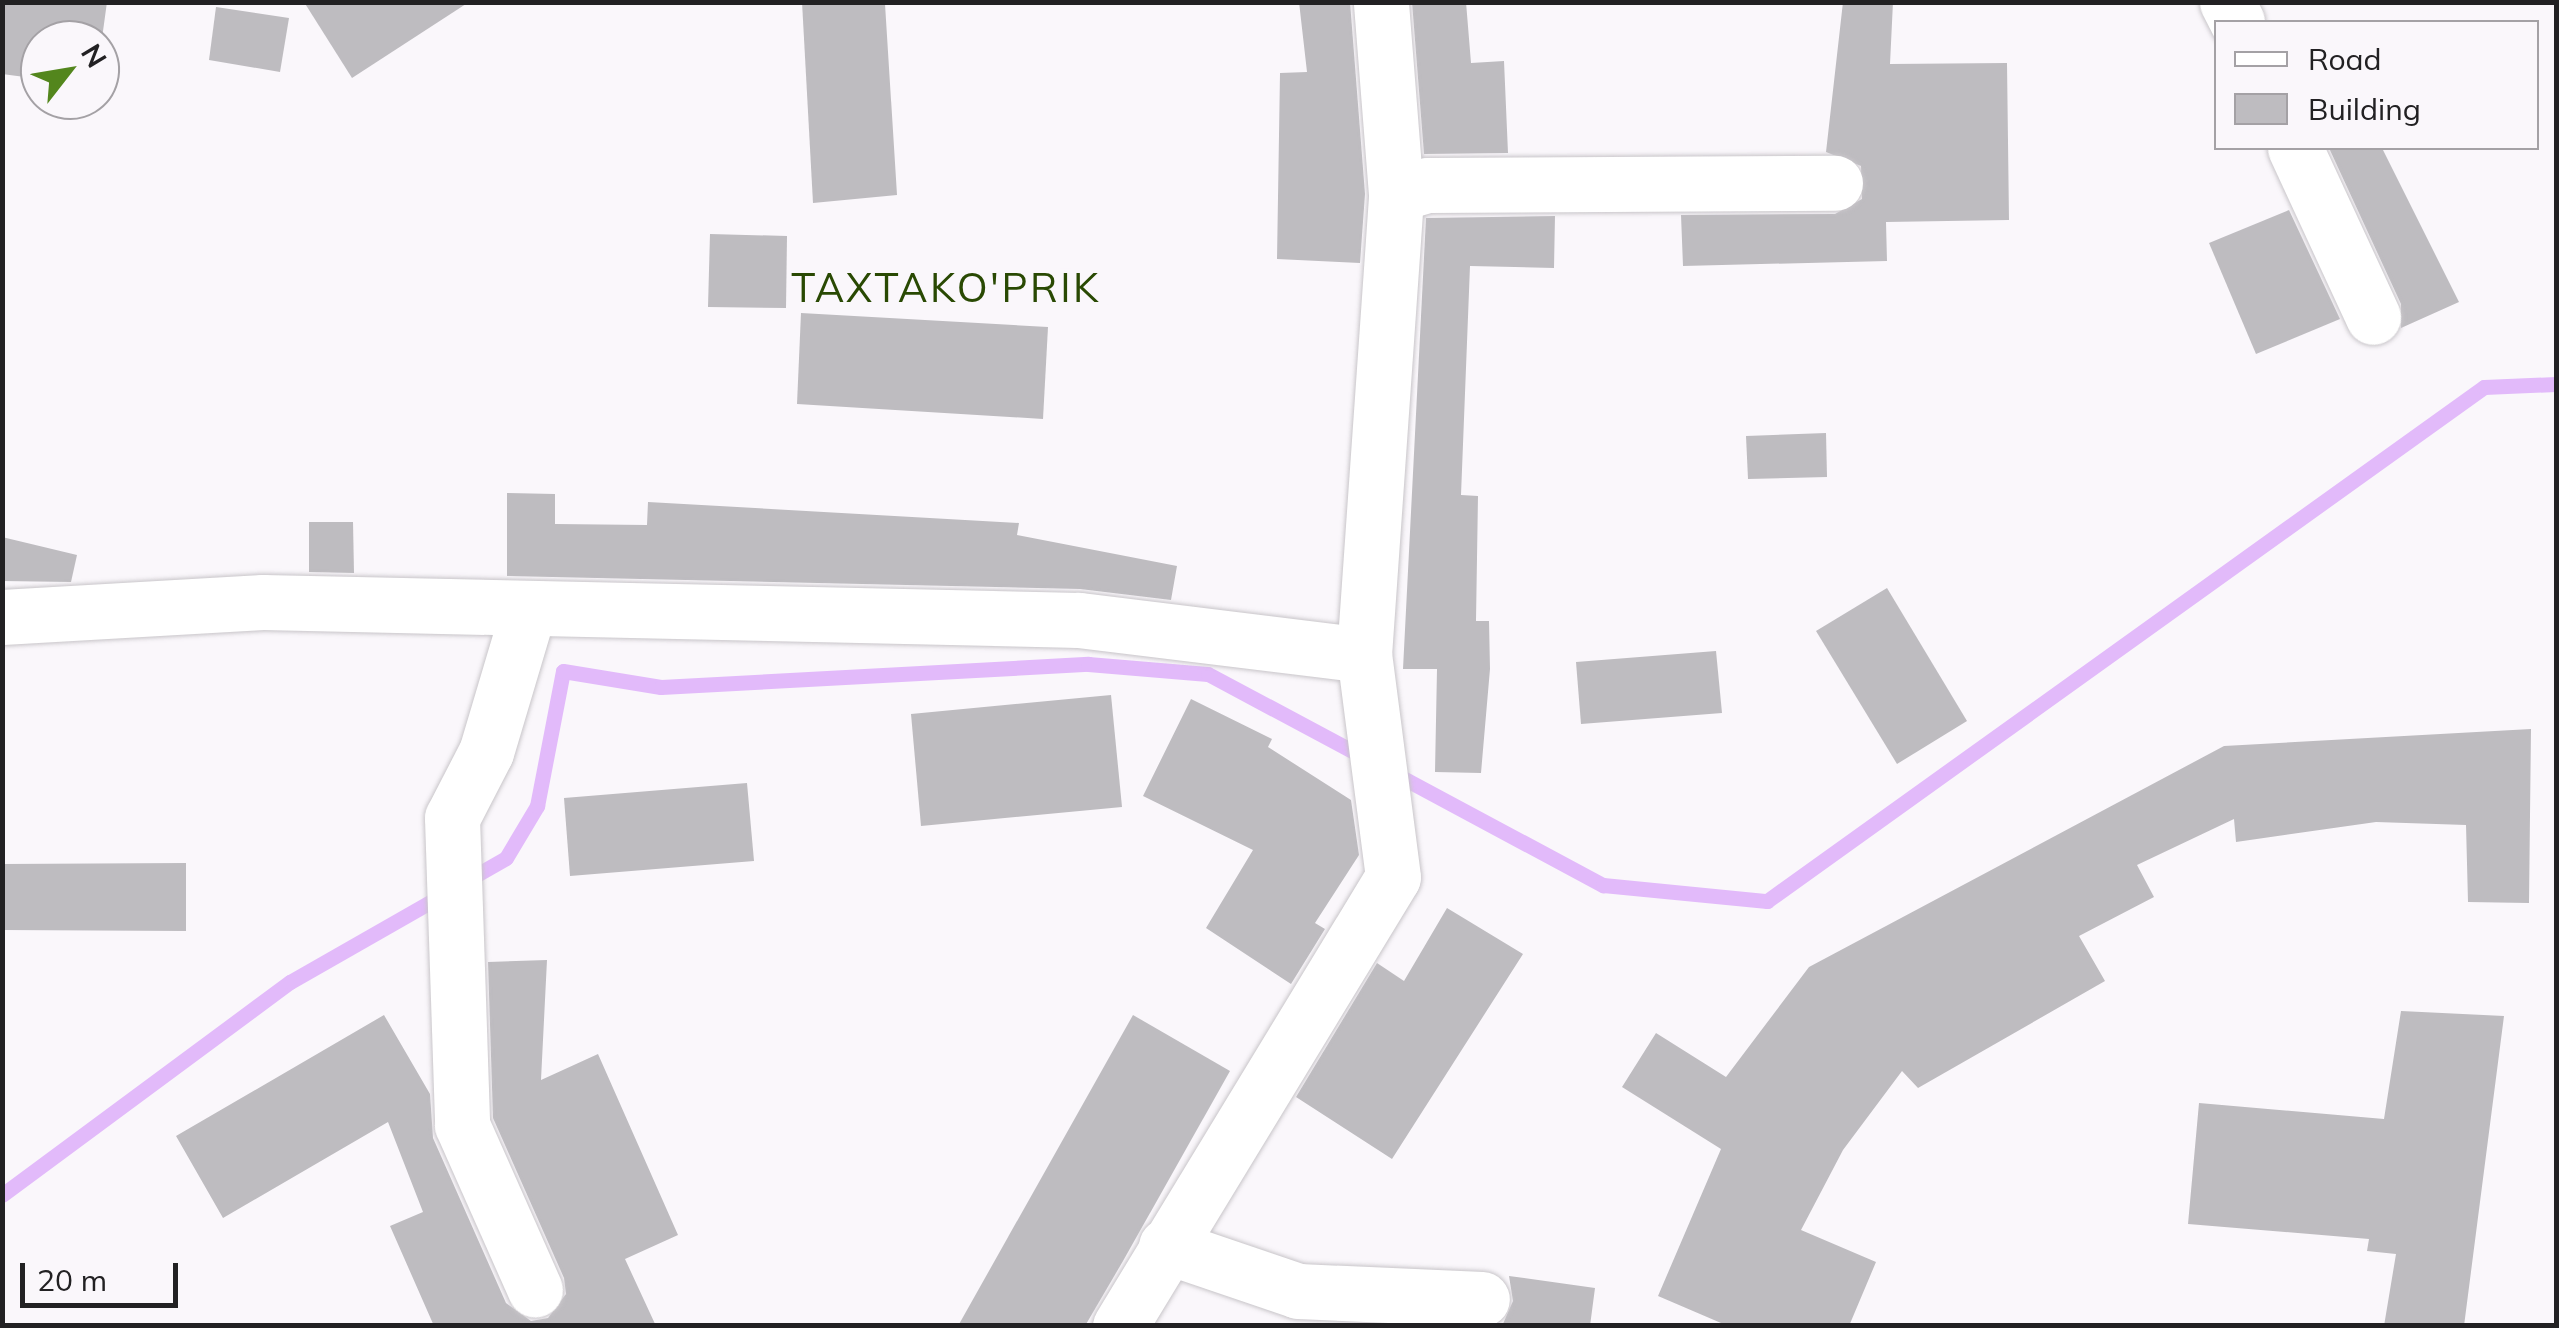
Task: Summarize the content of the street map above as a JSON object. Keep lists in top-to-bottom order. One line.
{"districts":["TAXTAKO'PRIK"],"legend":["Road","Building"],"scale_bar":"20 m","north":"top right"}
